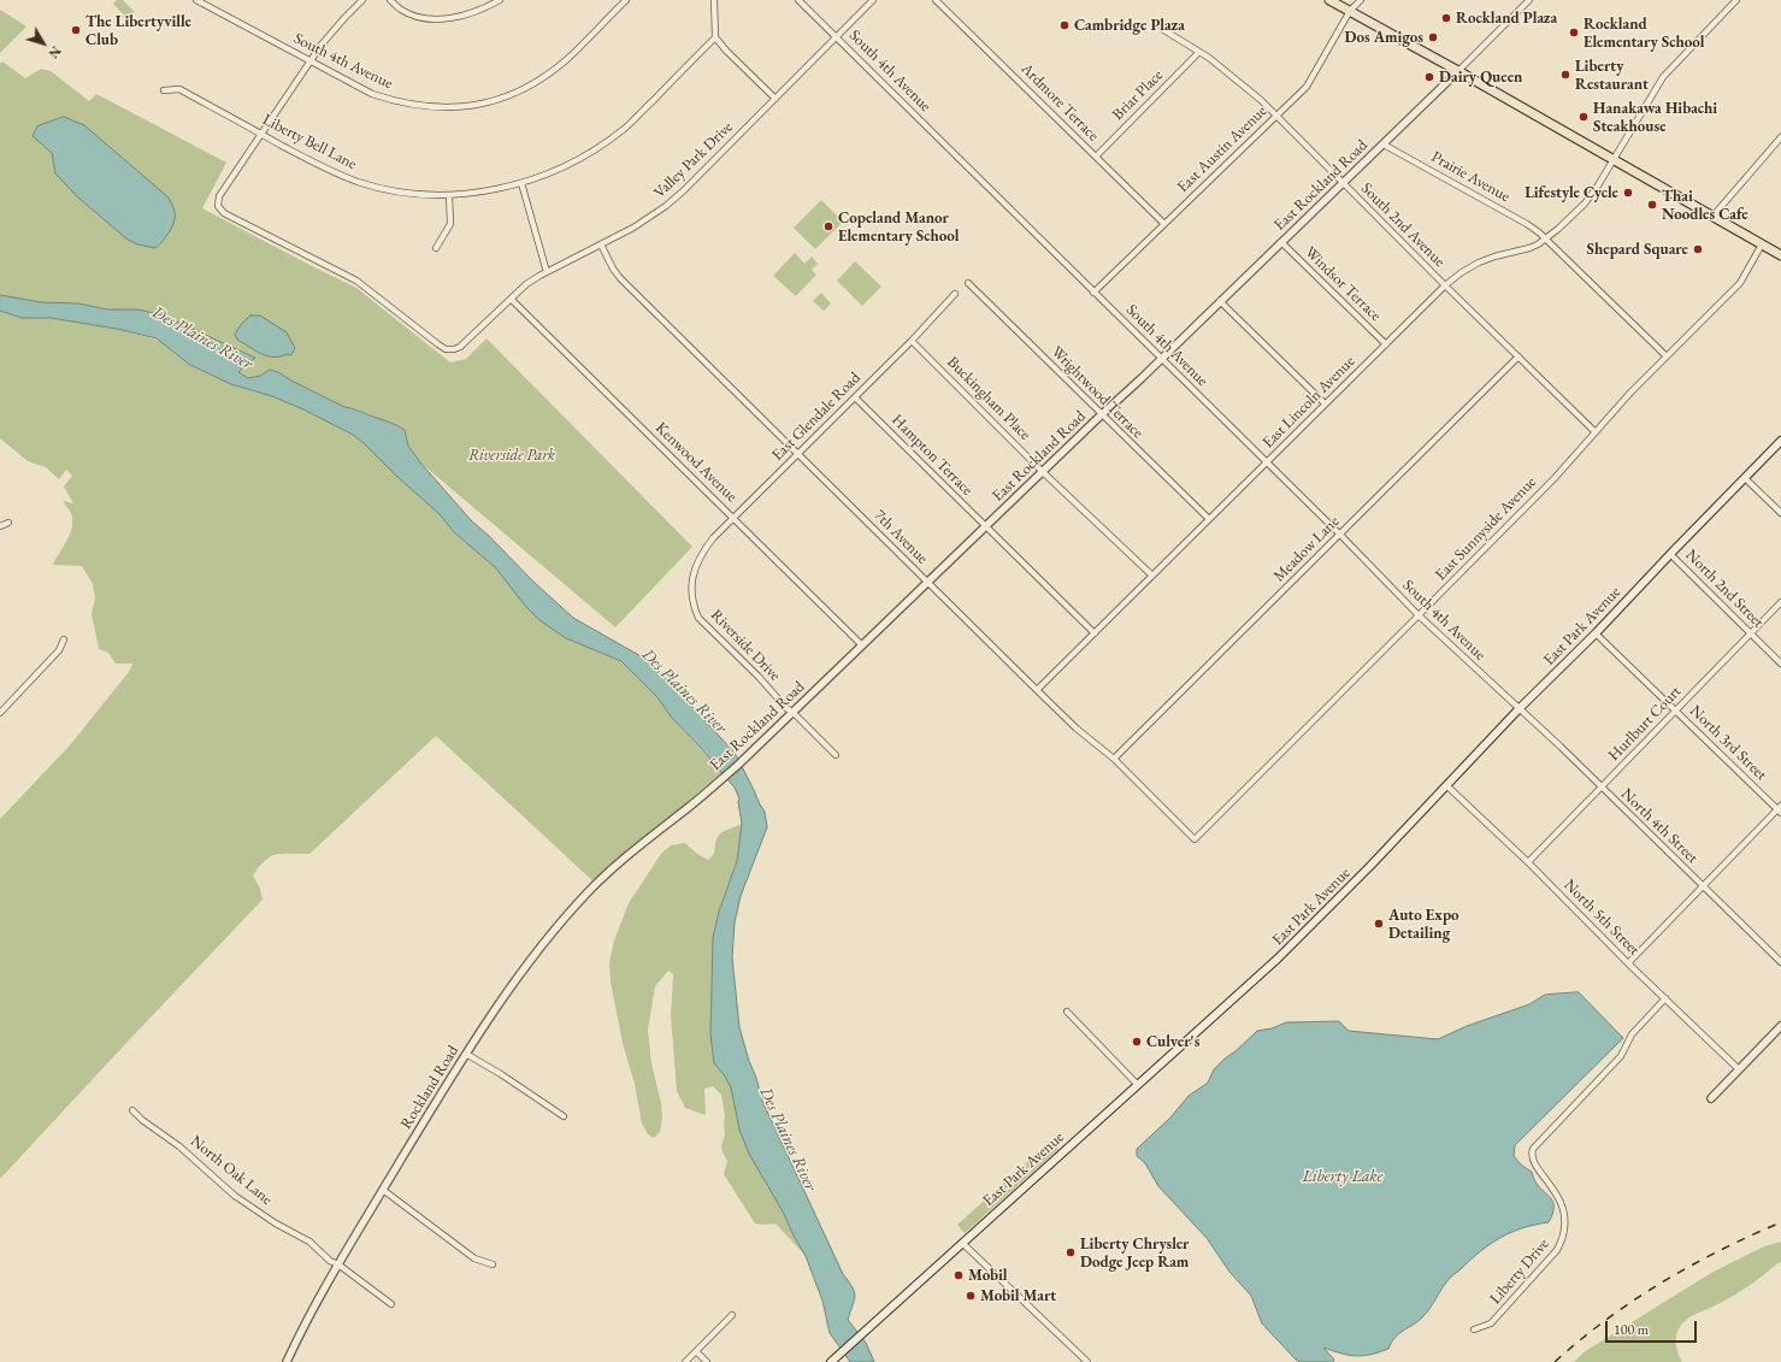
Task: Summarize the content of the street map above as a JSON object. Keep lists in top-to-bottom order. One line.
{"streets":{"main road":["East Park Avenue"],"street":["South 4th Avenue","Briar Place","Ardmore Terrace","Liberty Bell Lane","East Austin Avenue","Valley Park Drive","Prairie Avenue","East Rockland Road","South 2nd Avenue","Windsor Terrace","Wrightwood Terrace","Buckingham Place","East Lincoln Avenue","East Glendale Road","Hampton Terrace","Kenwood Avenue","East Sunnyside Avenue","7th Avenue","Meadow Lane","North 2nd Street","Riverside Drive","Hurlburt Court","North 3rd Street","North 4th Street","North 5th Street","Rockland Road","North Oak Lane","Liberty Drive"]},"crossings":[["South 4th Avenue","East Austin Avenue"],["South 4th Avenue","Valley Park Drive"],["South 4th Avenue","East Rockland Road"],["South 4th Avenue","East Lincoln Avenue"],["South 4th Avenue","East Sunnyside Avenue"],["South 4th Avenue","Meadow Lane"],["South 4th Avenue","East Park Avenue"],["South 4th Avenue","North 4th Street"],["Briar Place","Ardmore Terrace"],["Briar Place","South 2nd Avenue"],["Ardmore Terrace","East Austin Avenue"],["Liberty Bell Lane","Valley Park Drive"],["East Austin Avenue","South 2nd Avenue"],["Valley Park Drive","Kenwood Avenue"],["Valley Park Drive","7th Avenue"],["Prairie Avenue","East Rockland Road"],["Prairie Avenue","East Lincoln Avenue"],["Prairie Avenue","East Sunnyside Avenue"],["East Rockland Road","South 2nd Avenue"],["East Rockland Road","Windsor Terrace"],["East Rockland Road","Wrightwood Terrace"],["East Rockland Road","Buckingham Place"],["East Rockland Road","Hampton Terrace"],["East Rockland Road","Kenwood Avenue"],["East Rockland Road","7th Avenue"],["East Rockland Road","Riverside Drive"],["East Rockland Road","Rockland Road"],["South 2nd Avenue","East Lincoln Avenue"],["South 2nd Avenue","East Sunnyside Avenue"],["South 2nd Avenue","Meadow Lane"],["Windsor Terrace","East Lincoln Avenue"],["Wrightwood Terrace","East Lincoln Avenue"],["Buckingham Place","East Lincoln Avenue"],["Buckingham Place","East Glendale Road"],["East Lincoln Avenue","Hampton Terrace"],["East Lincoln Avenue","7th Avenue"],["East Glendale Road","Hampton Terrace"],["East Glendale Road","Kenwood Avenue"],["East Glendale Road","7th Avenue"],["East Glendale Road","Riverside Drive"],["East Sunnyside Avenue","7th Avenue"],["7th Avenue","Meadow Lane"],["North 2nd Street","East Park Avenue"],["North 2nd Street","Hurlburt Court"],["East Park Avenue","North 3rd Street"],["East Park Avenue","North 4th Street"],["East Park Avenue","North 5th Street"],["Hurlburt Court","North 3rd Street"],["Hurlburt Court","North 4th Street"],["Hurlburt Court","North 5th Street"],["North 5th Street","Liberty Drive"],["Rockland Road","North Oak Lane"]],"water":["Des Plaines River","Liberty Lake"],"parks":["Riverside Park"],"places":["Rockland Plaza","Cambridge Plaza","The Libertyville Club","Rockland Elementary School","Dos Amigos","Liberty Restaurant","Dairy Queen","Hanakawa Hibachi Steakhouse","Lifestyle Cycle","Thai Noodles Cafe","Copeland Manor Elementary School","Shepard Square","Auto Expo Detailing","Culver's","Liberty Chrysler Dodge Jeep Ram","Mobil","Mobil Mart"],"scale_bar":"100 m","north":"bottom right"}
